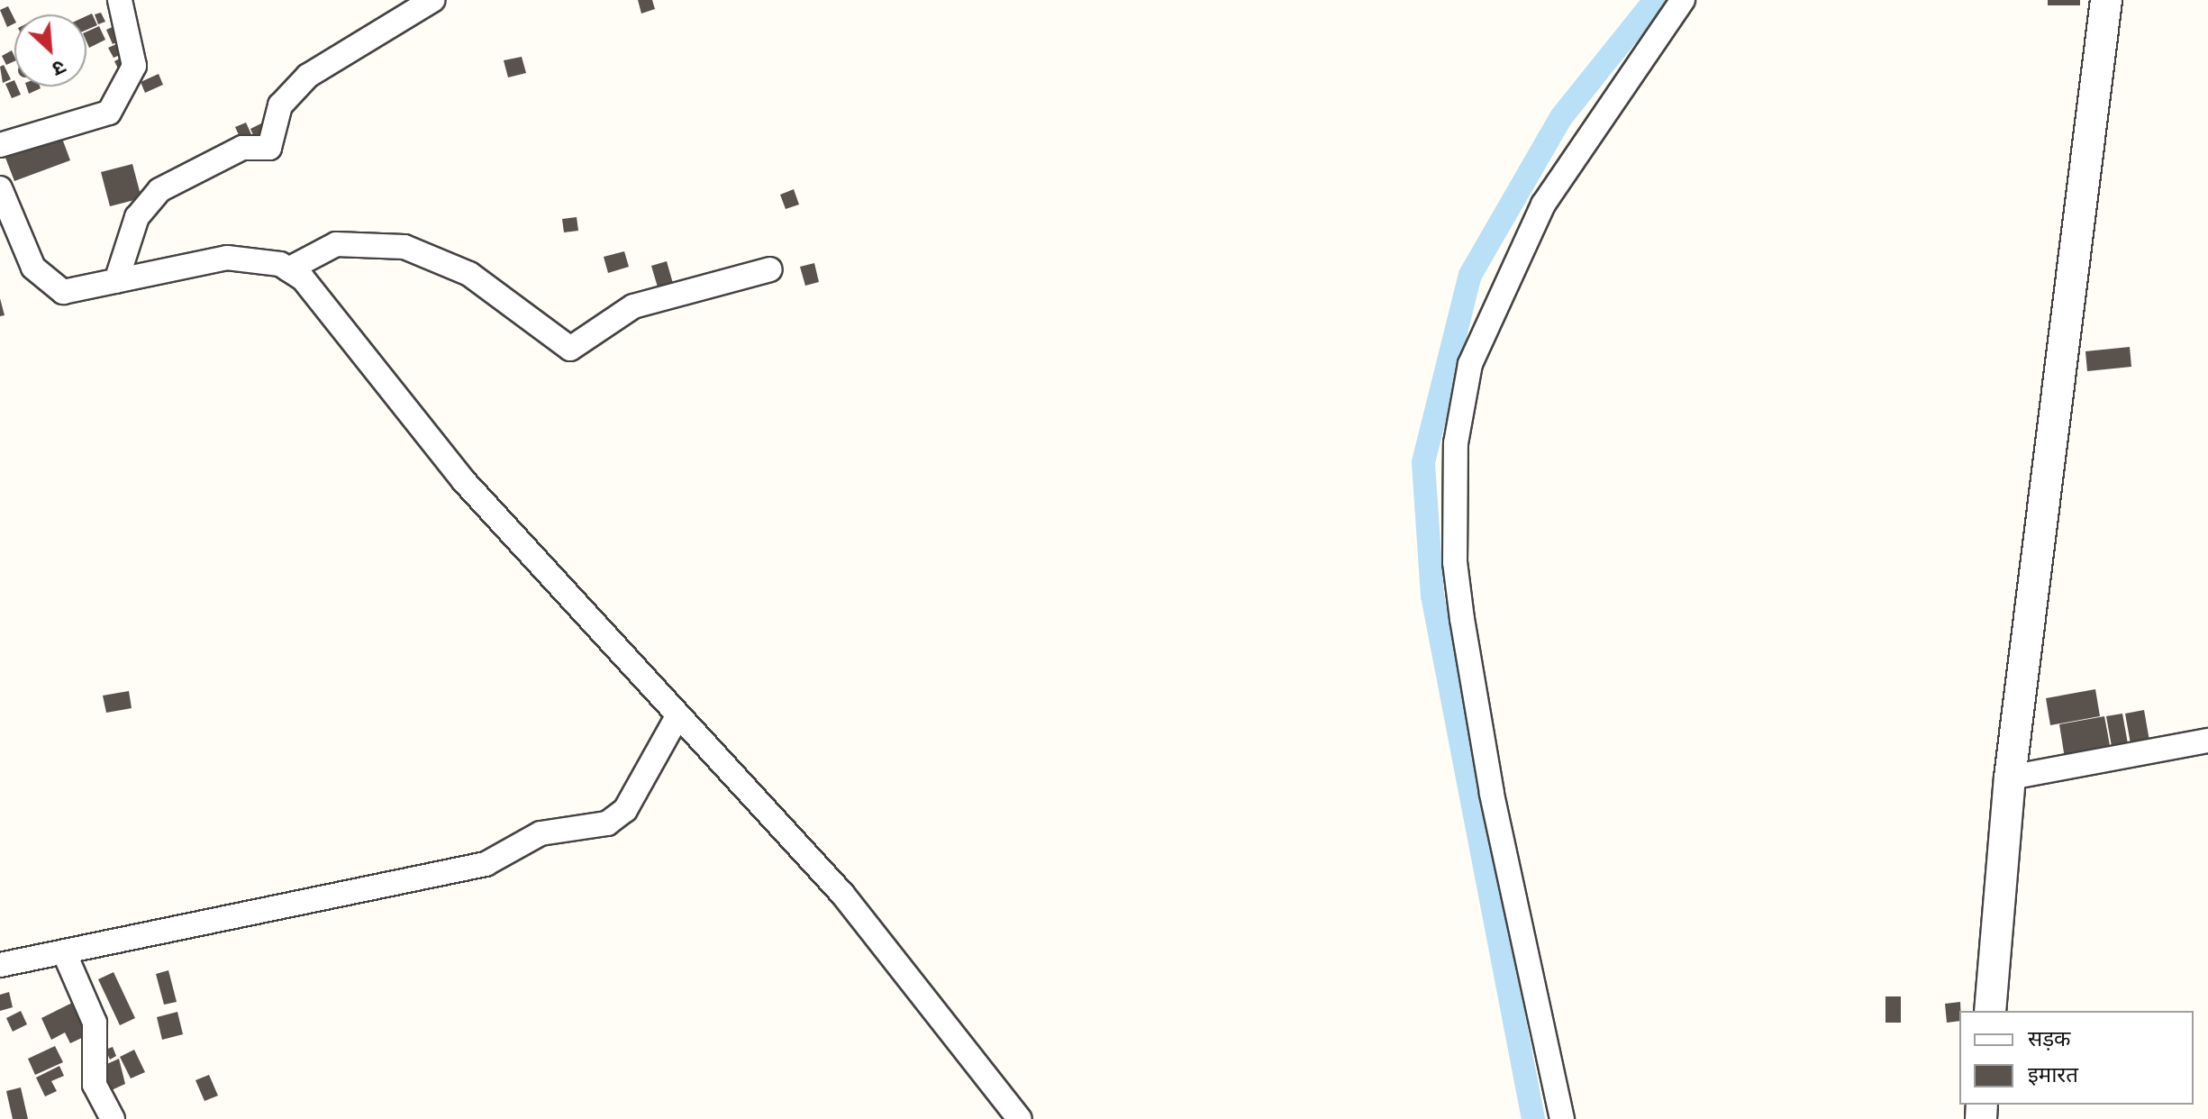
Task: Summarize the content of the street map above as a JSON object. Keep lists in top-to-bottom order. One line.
{"legend":["सड़क","इमारत"],"north":"bottom right"}
